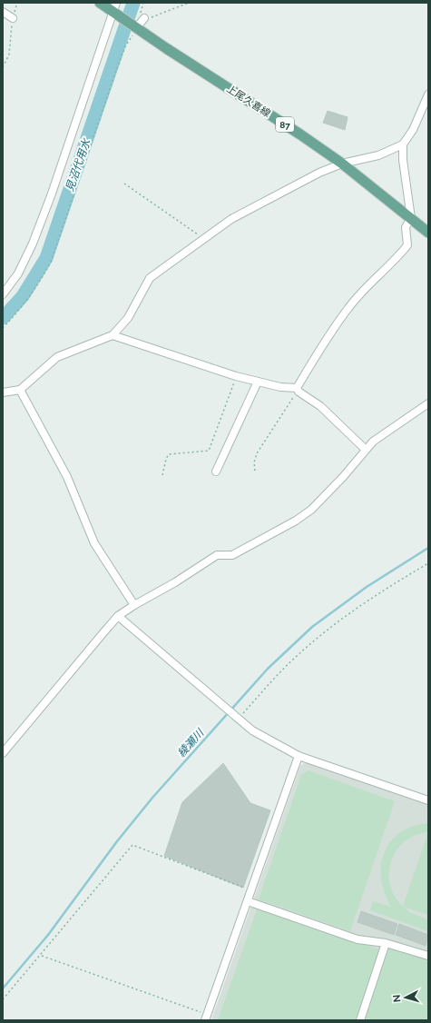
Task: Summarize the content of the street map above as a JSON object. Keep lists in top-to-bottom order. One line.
{"streets":{"main road":["上尾久喜線","87"]},"water":["見沼代用水","綾瀬川"],"north":"left"}
